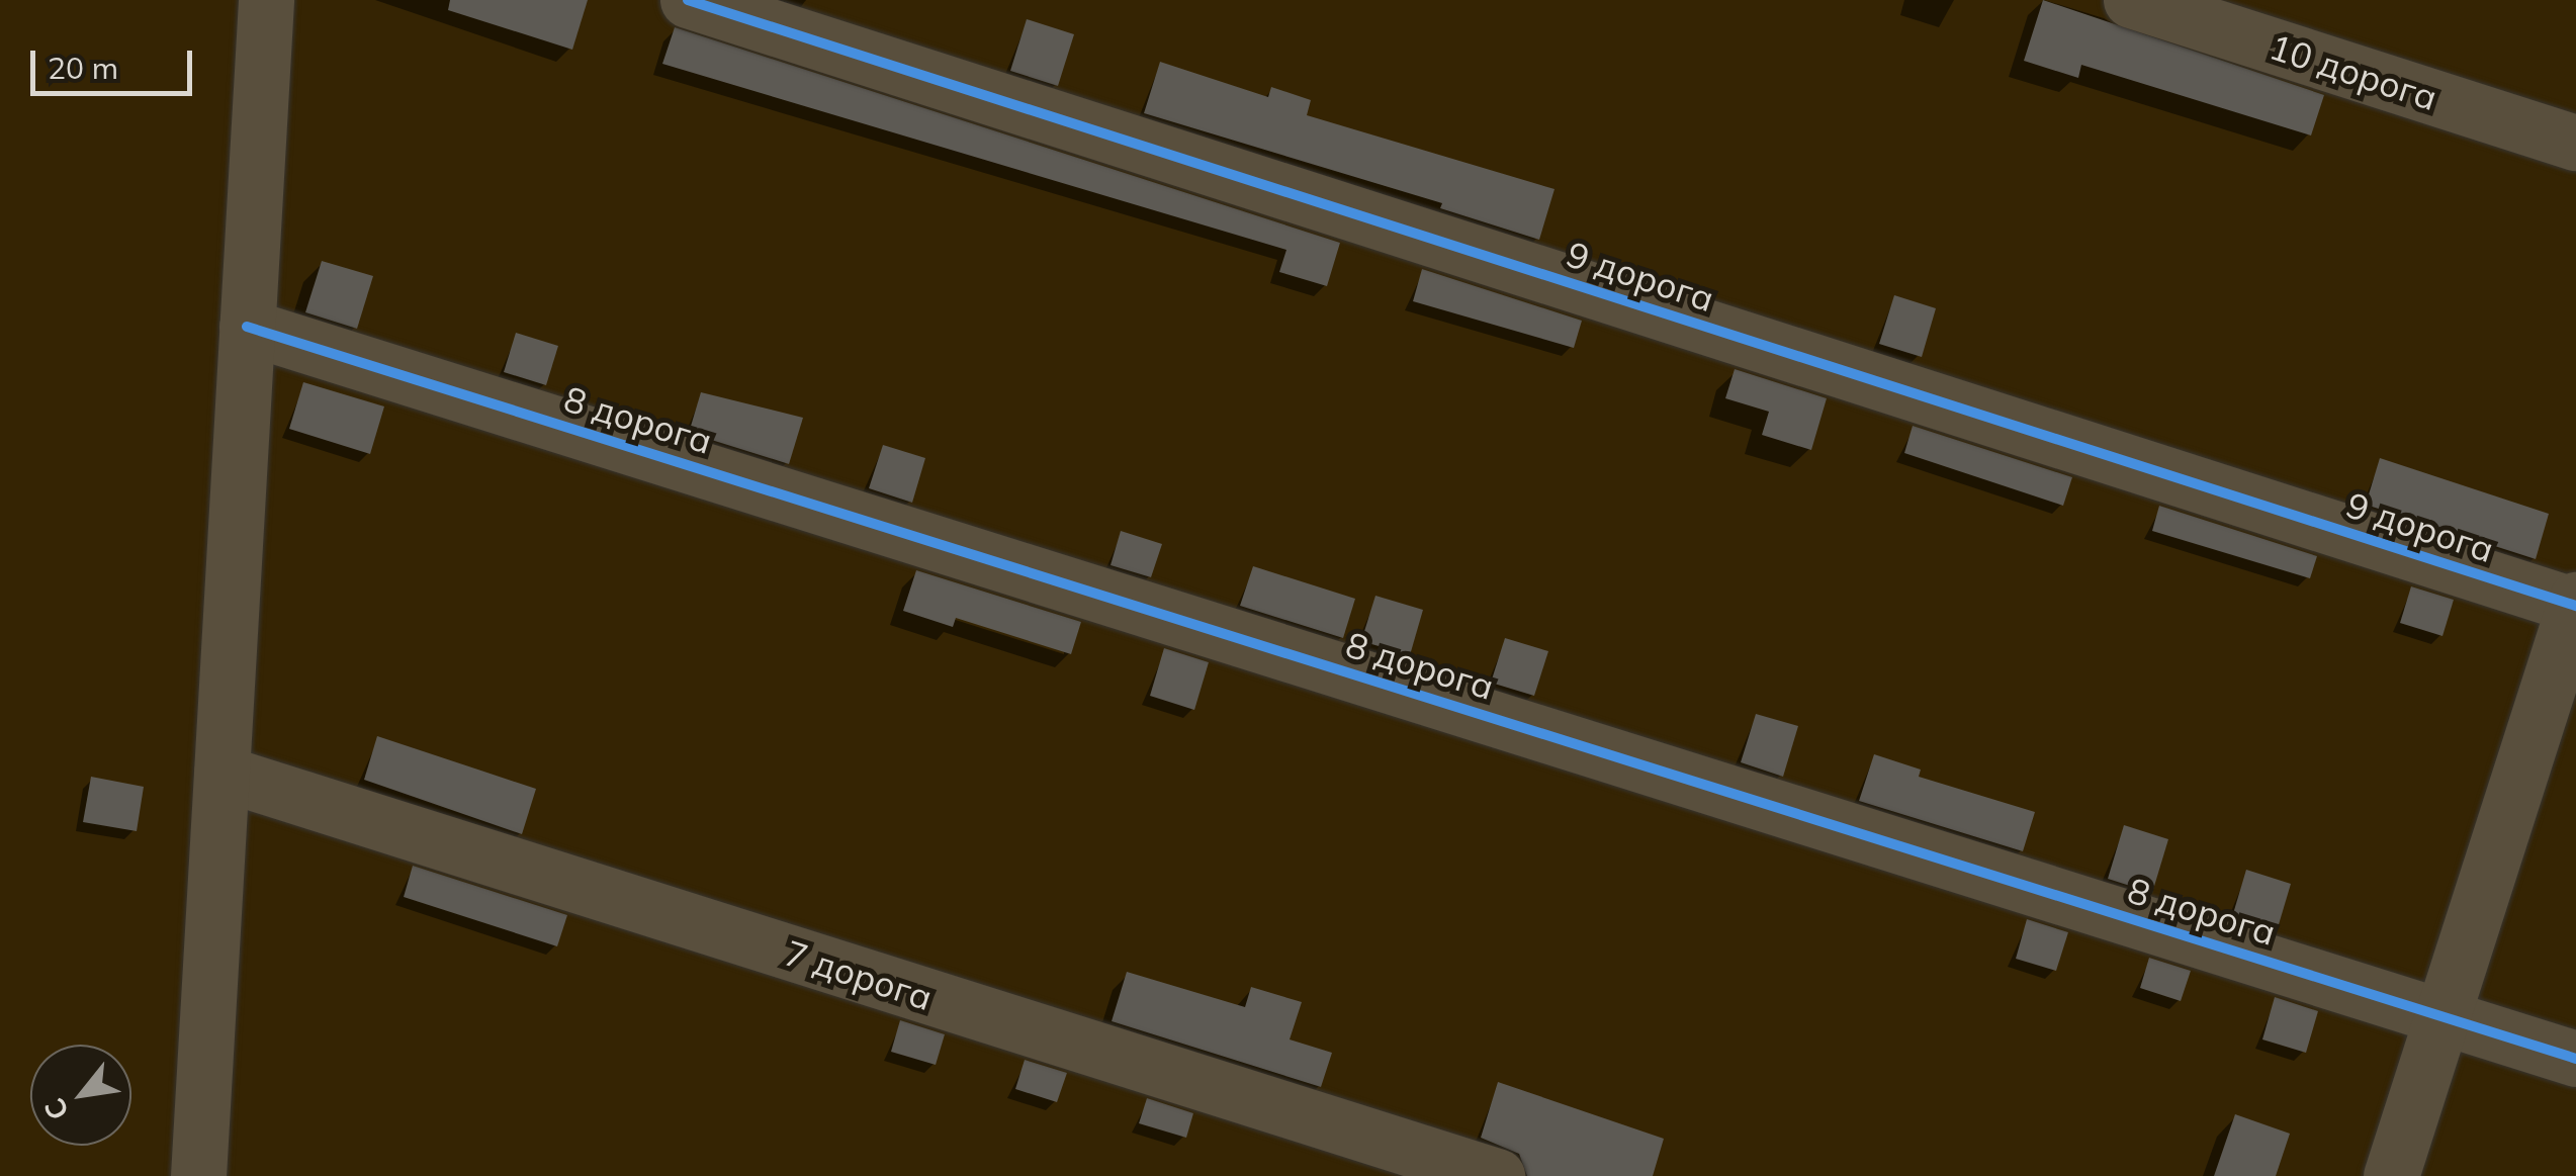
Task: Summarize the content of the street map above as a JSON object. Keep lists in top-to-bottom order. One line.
{"streets":{"street":["10 дорога","9 дорога","8 дорога","7 дорога"]},"scale_bar":"20 m","north":"bottom left"}
